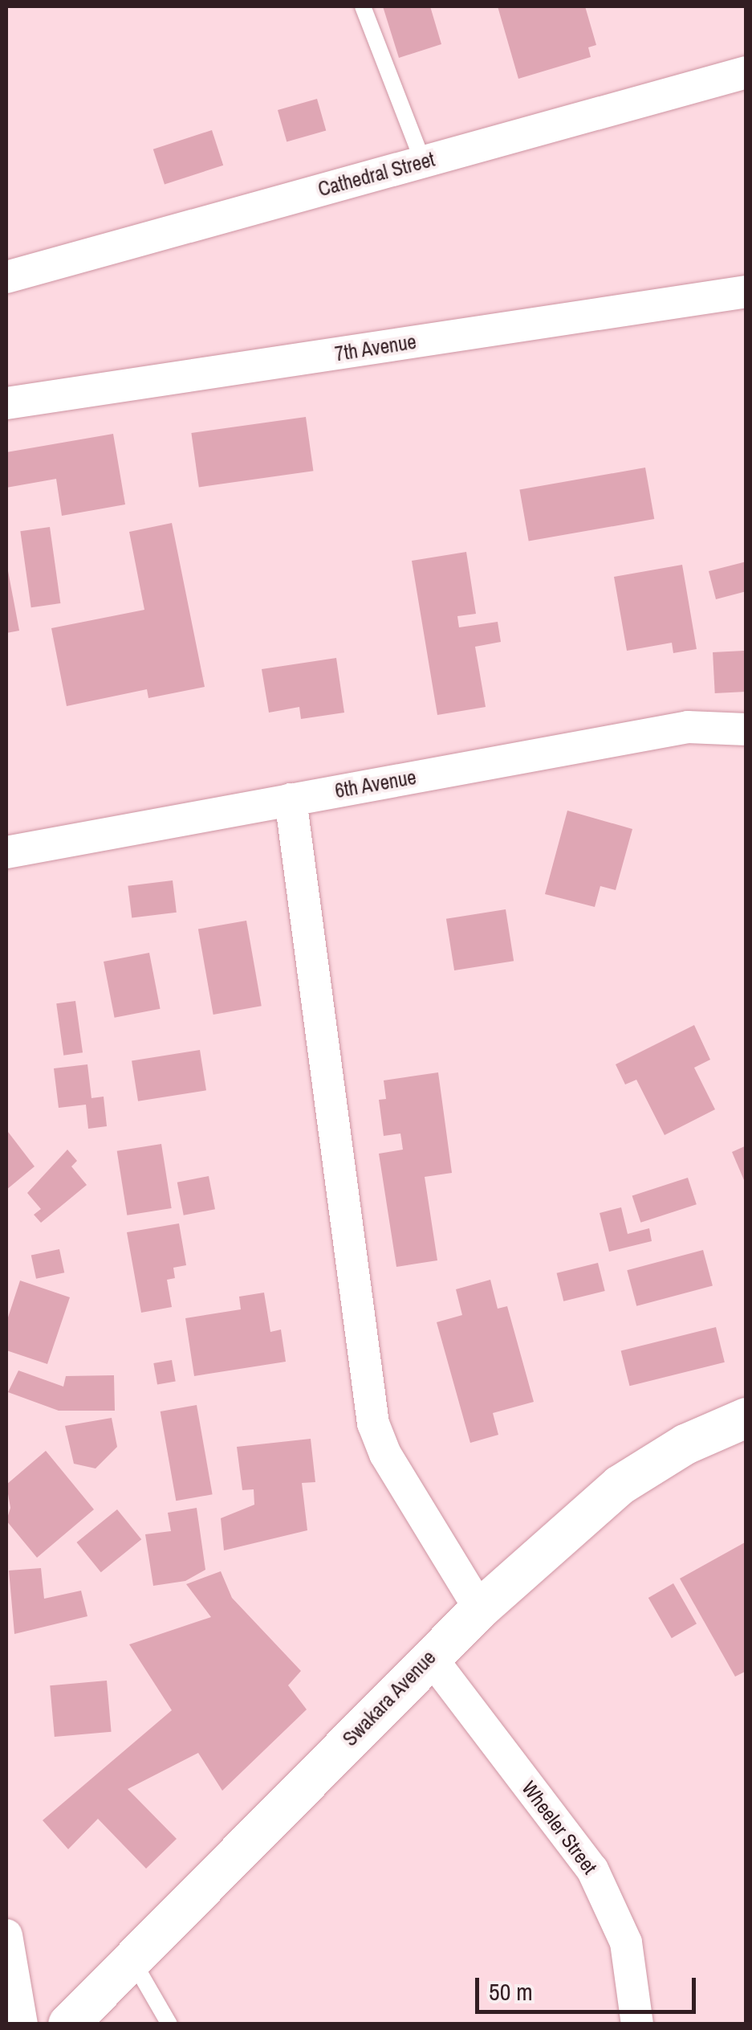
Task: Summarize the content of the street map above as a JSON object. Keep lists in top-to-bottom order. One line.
{"streets":{"street":["Cathedral Street","7th Avenue","6th Avenue","Swakara Avenue","Wheeler Street"]},"crossings":[["Swakara Avenue","Wheeler Street"]],"scale_bar":"50 m"}
